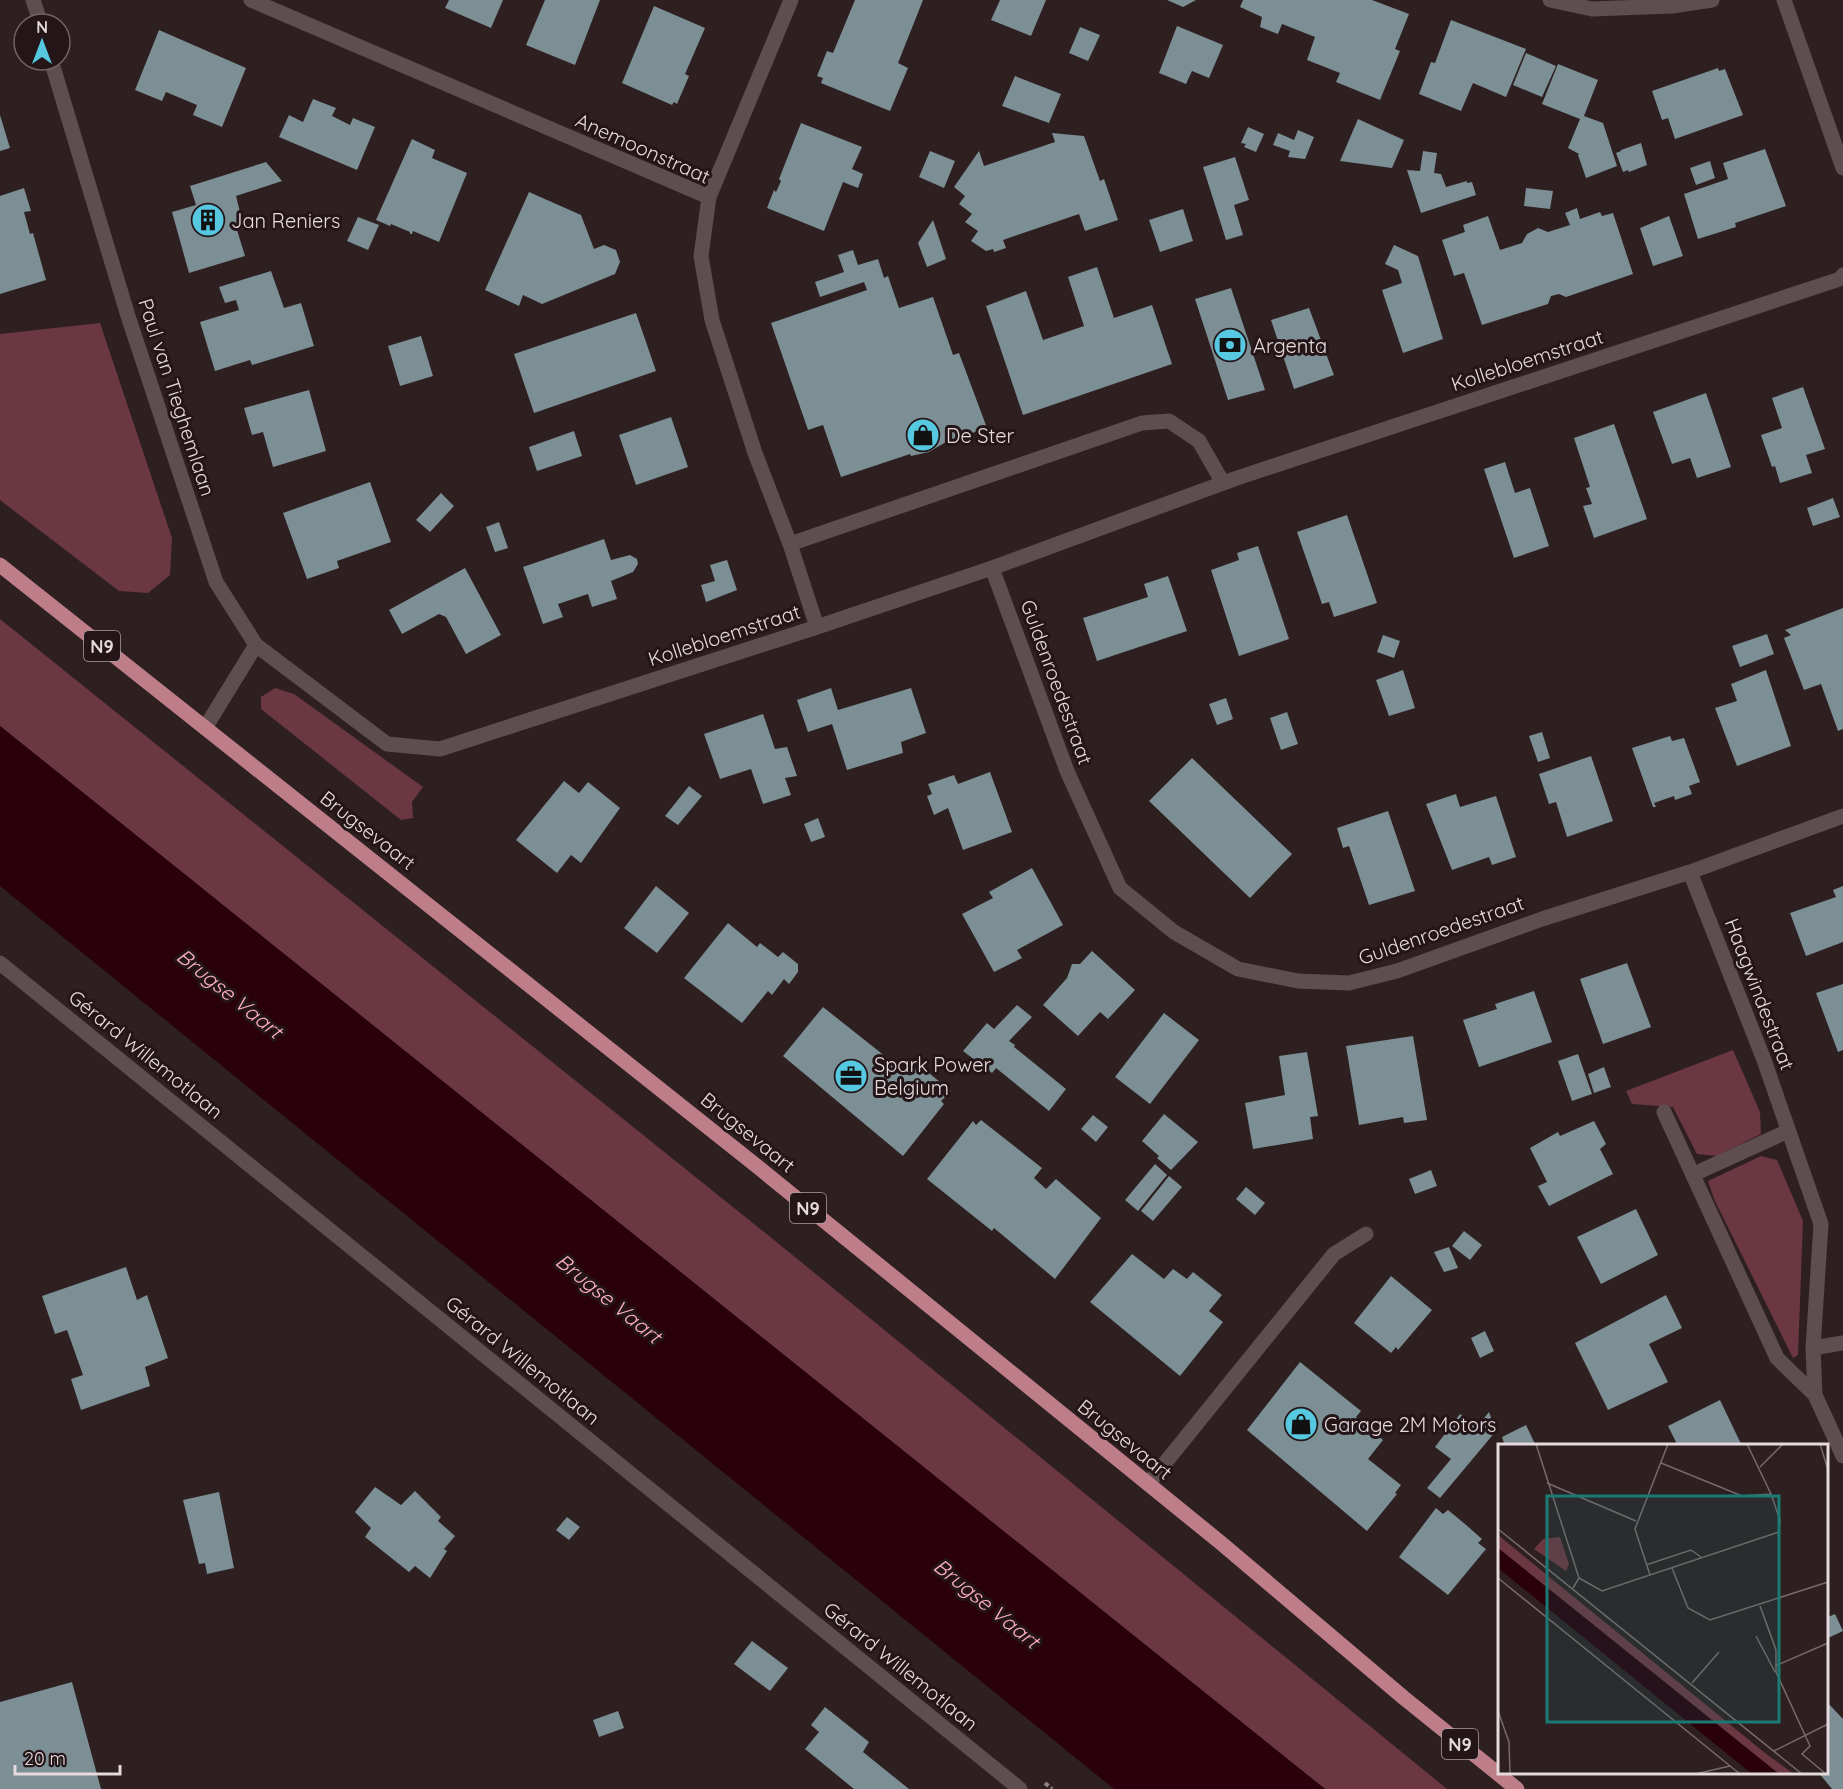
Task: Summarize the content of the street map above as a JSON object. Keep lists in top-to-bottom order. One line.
{"streets":{"main road":["N9","Brugsevaart"],"street":["Anemoonstraat","Kollebloemstraat","Paul van Tieghemlaan","Guldenroedestraat","Haagwindestraat","Gérard Willemotlaan"]},"crossings":[["Anemoonstraat","Kollebloemstraat"],["Kollebloemstraat","Paul van Tieghemlaan"],["Kollebloemstraat","Guldenroedestraat"],["Guldenroedestraat","Haagwindestraat"]],"water":["Brugse Vaart"],"places":{"building":["Jan Reniers"],"bank":["Argenta"],"shop":["De Ster","Garage 2M Motors"],"office":["Spark Power Belgium"]},"scale_bar":"20 m","north":"top"}
